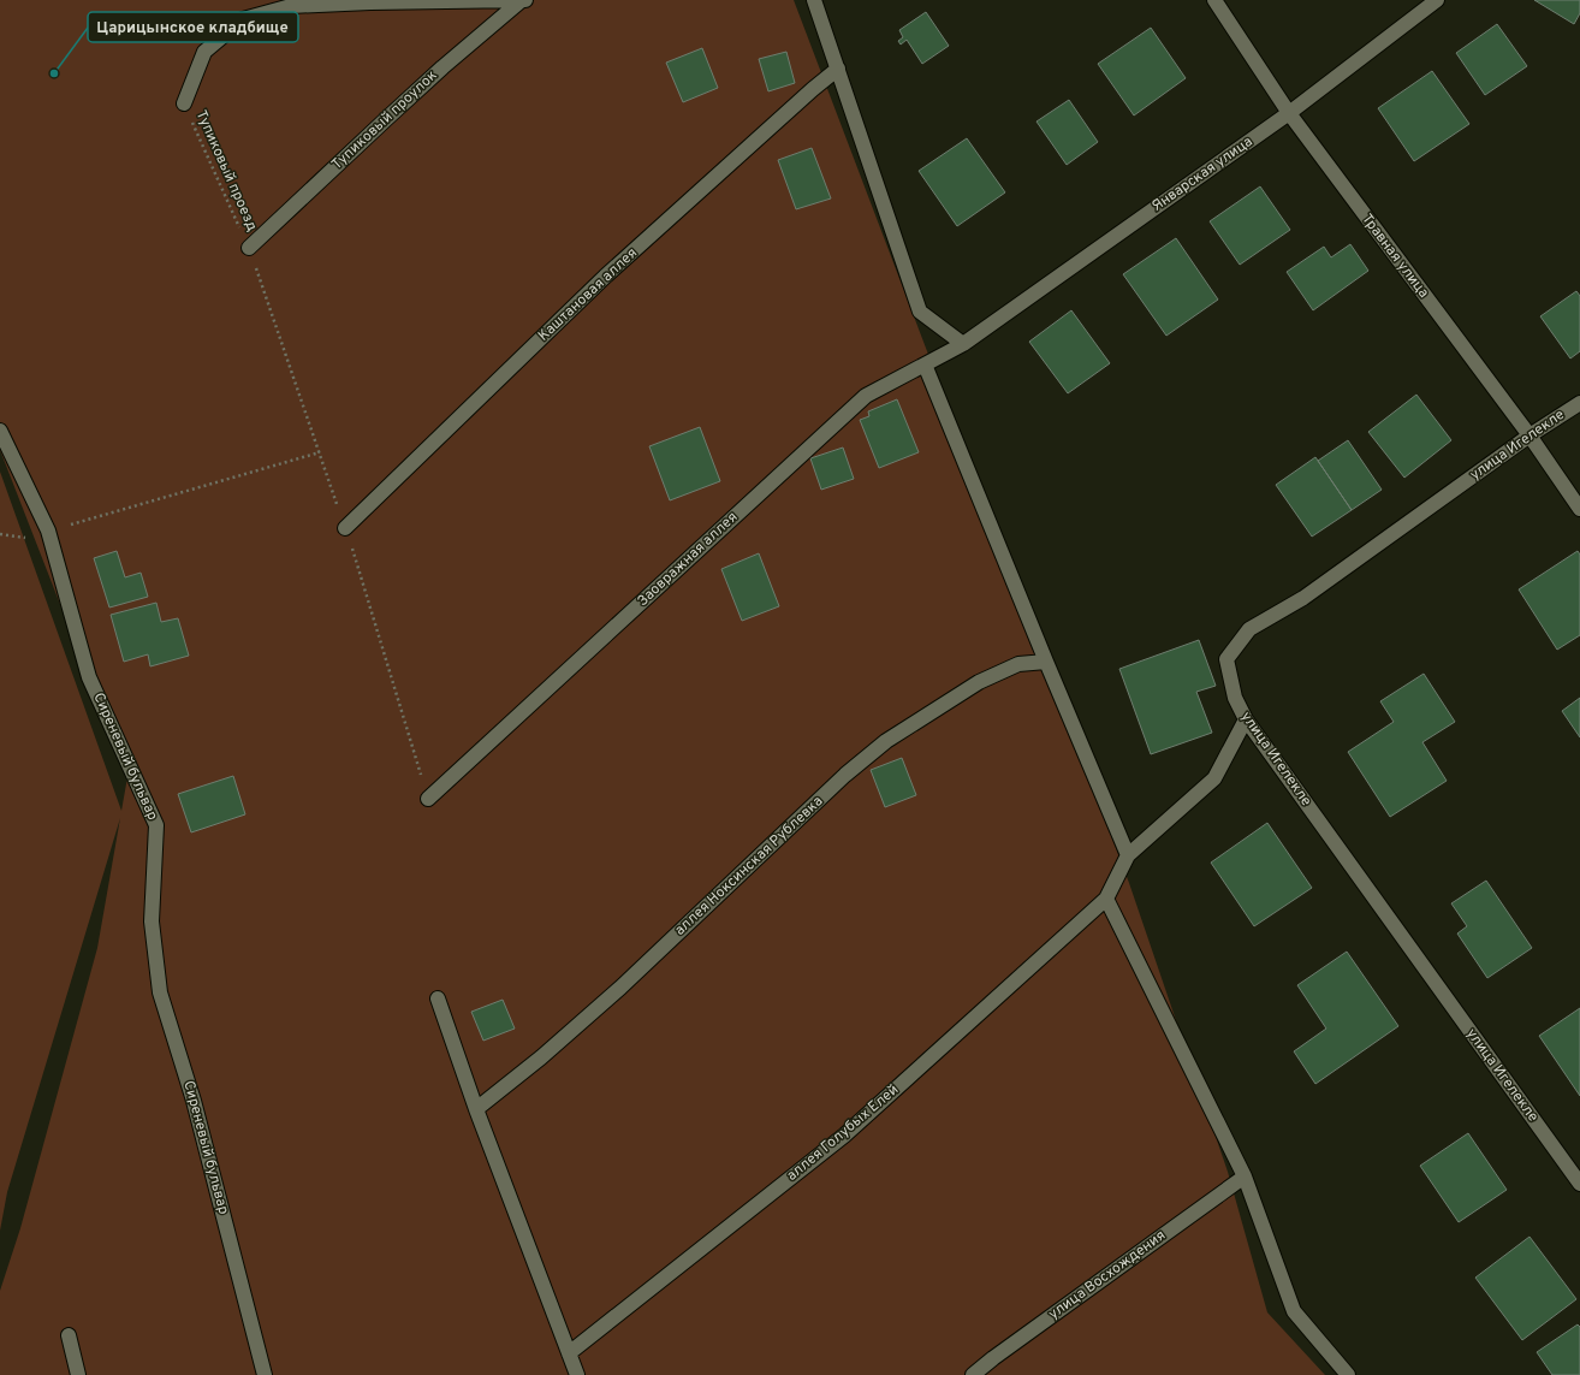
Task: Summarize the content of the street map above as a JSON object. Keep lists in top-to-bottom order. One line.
{"streets":{"street":["Тупиковый проулок","Январская улица","Травная улица","Каштановая аллея","улица Игелекле","Заовражная аллея","Сиреневый бульвар","аллея Ноксинская Рублевка","аллея Голубых Елей","улица Восхождения"],"path":["Тупиковый проезд"]},"crossings":[["Тупиковый проулок","Тупиковый проезд"],["Январская улица","Травная улица"],["Январская улица","Заовражная аллея"],["Травная улица","улица Игелекле"]],"places":["Царицынское кладбище"]}
